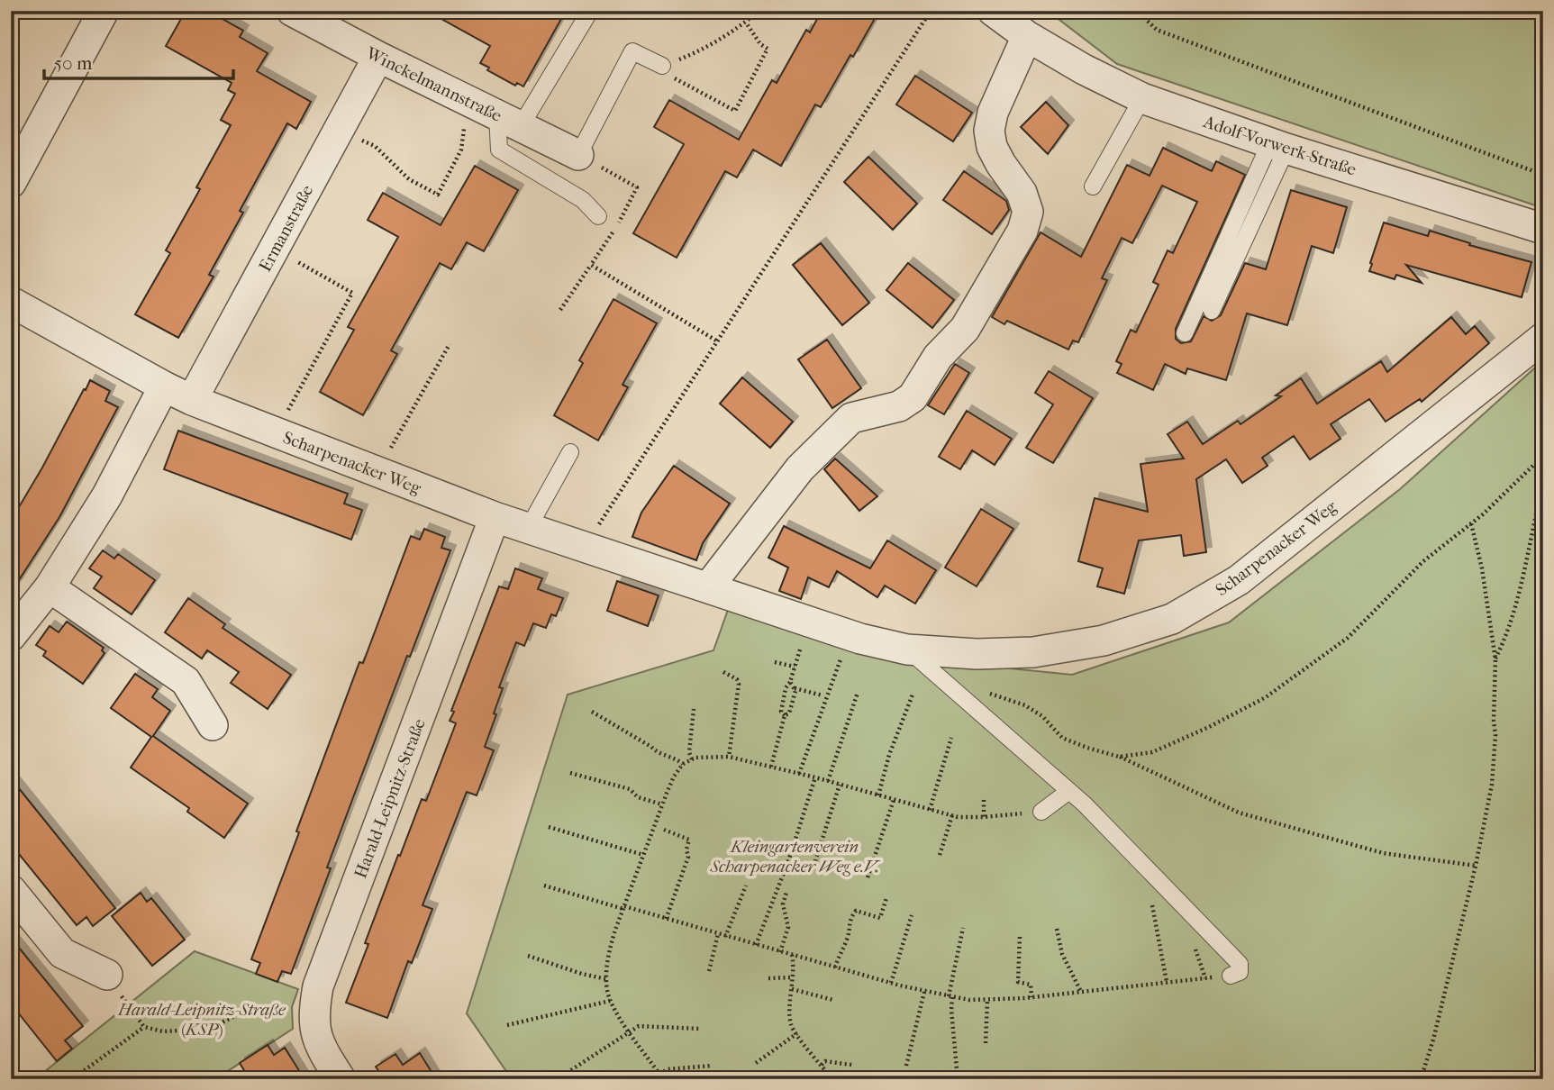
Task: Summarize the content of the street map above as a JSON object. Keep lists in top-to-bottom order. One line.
{"streets":{"street":["Winckelmannstraße","Adolf-Vorwerk-Straße","Ermanstraße","Scharpenacker Weg","Harald-Leipnitz-Straße"]},"crossings":[["Winckelmannstraße","Ermanstraße"],["Ermanstraße","Scharpenacker Weg"],["Scharpenacker Weg","Harald-Leipnitz-Straße"]],"parks":["Kleingartenverein Scharpenacker Weg e.V.","Harald-Leipnitz-Straße (KSP)"],"scale_bar":"50 m"}
